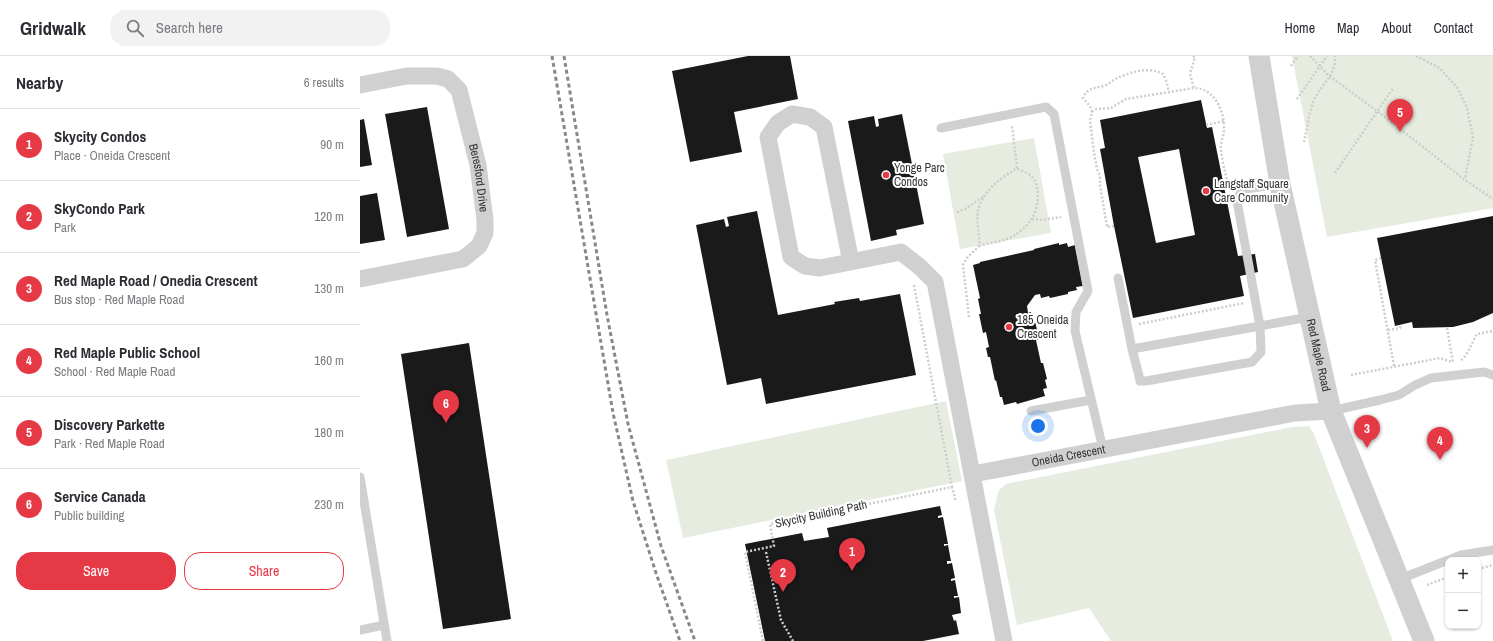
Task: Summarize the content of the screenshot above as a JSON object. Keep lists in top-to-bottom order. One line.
{"streets":{"street":["Beresford Drive","Red Maple Road","Oneida Crescent"],"path":["Skycity Building Path"]},"crossings":[["Red Maple Road","Oneida Crescent"]],"places":["Yonge Parc Condos","Langstaff Square Care Community","185 Oneida Crescent"],"page":{"header":"Gridwalk","search":"Search here","nav":["Home","Map","About","Contact"],"heading":["Nearby","6 results"],"pins":["5","6","3","4","1","2"],"list":[{"mark":"1","name":"Skycity Condos","note":"Place · Oneida Crescent","value":"90 m"},{"mark":"2","name":"SkyCondo Park","note":"Park","value":"120 m"},{"mark":"3","name":"Red Maple Road / Onedia Crescent","note":"Bus stop · Red Maple Road","value":"130 m"},{"mark":"4","name":"Red Maple Public School","note":"School · Red Maple Road","value":"160 m"},{"mark":"5","name":"Discovery Parkette","note":"Park · Red Maple Road","value":"180 m"},{"mark":"6","name":"Service Canada","note":"Public building","value":"230 m"}],"buttons":["Save","Share"],"map_buttons":["+","−"]}}
